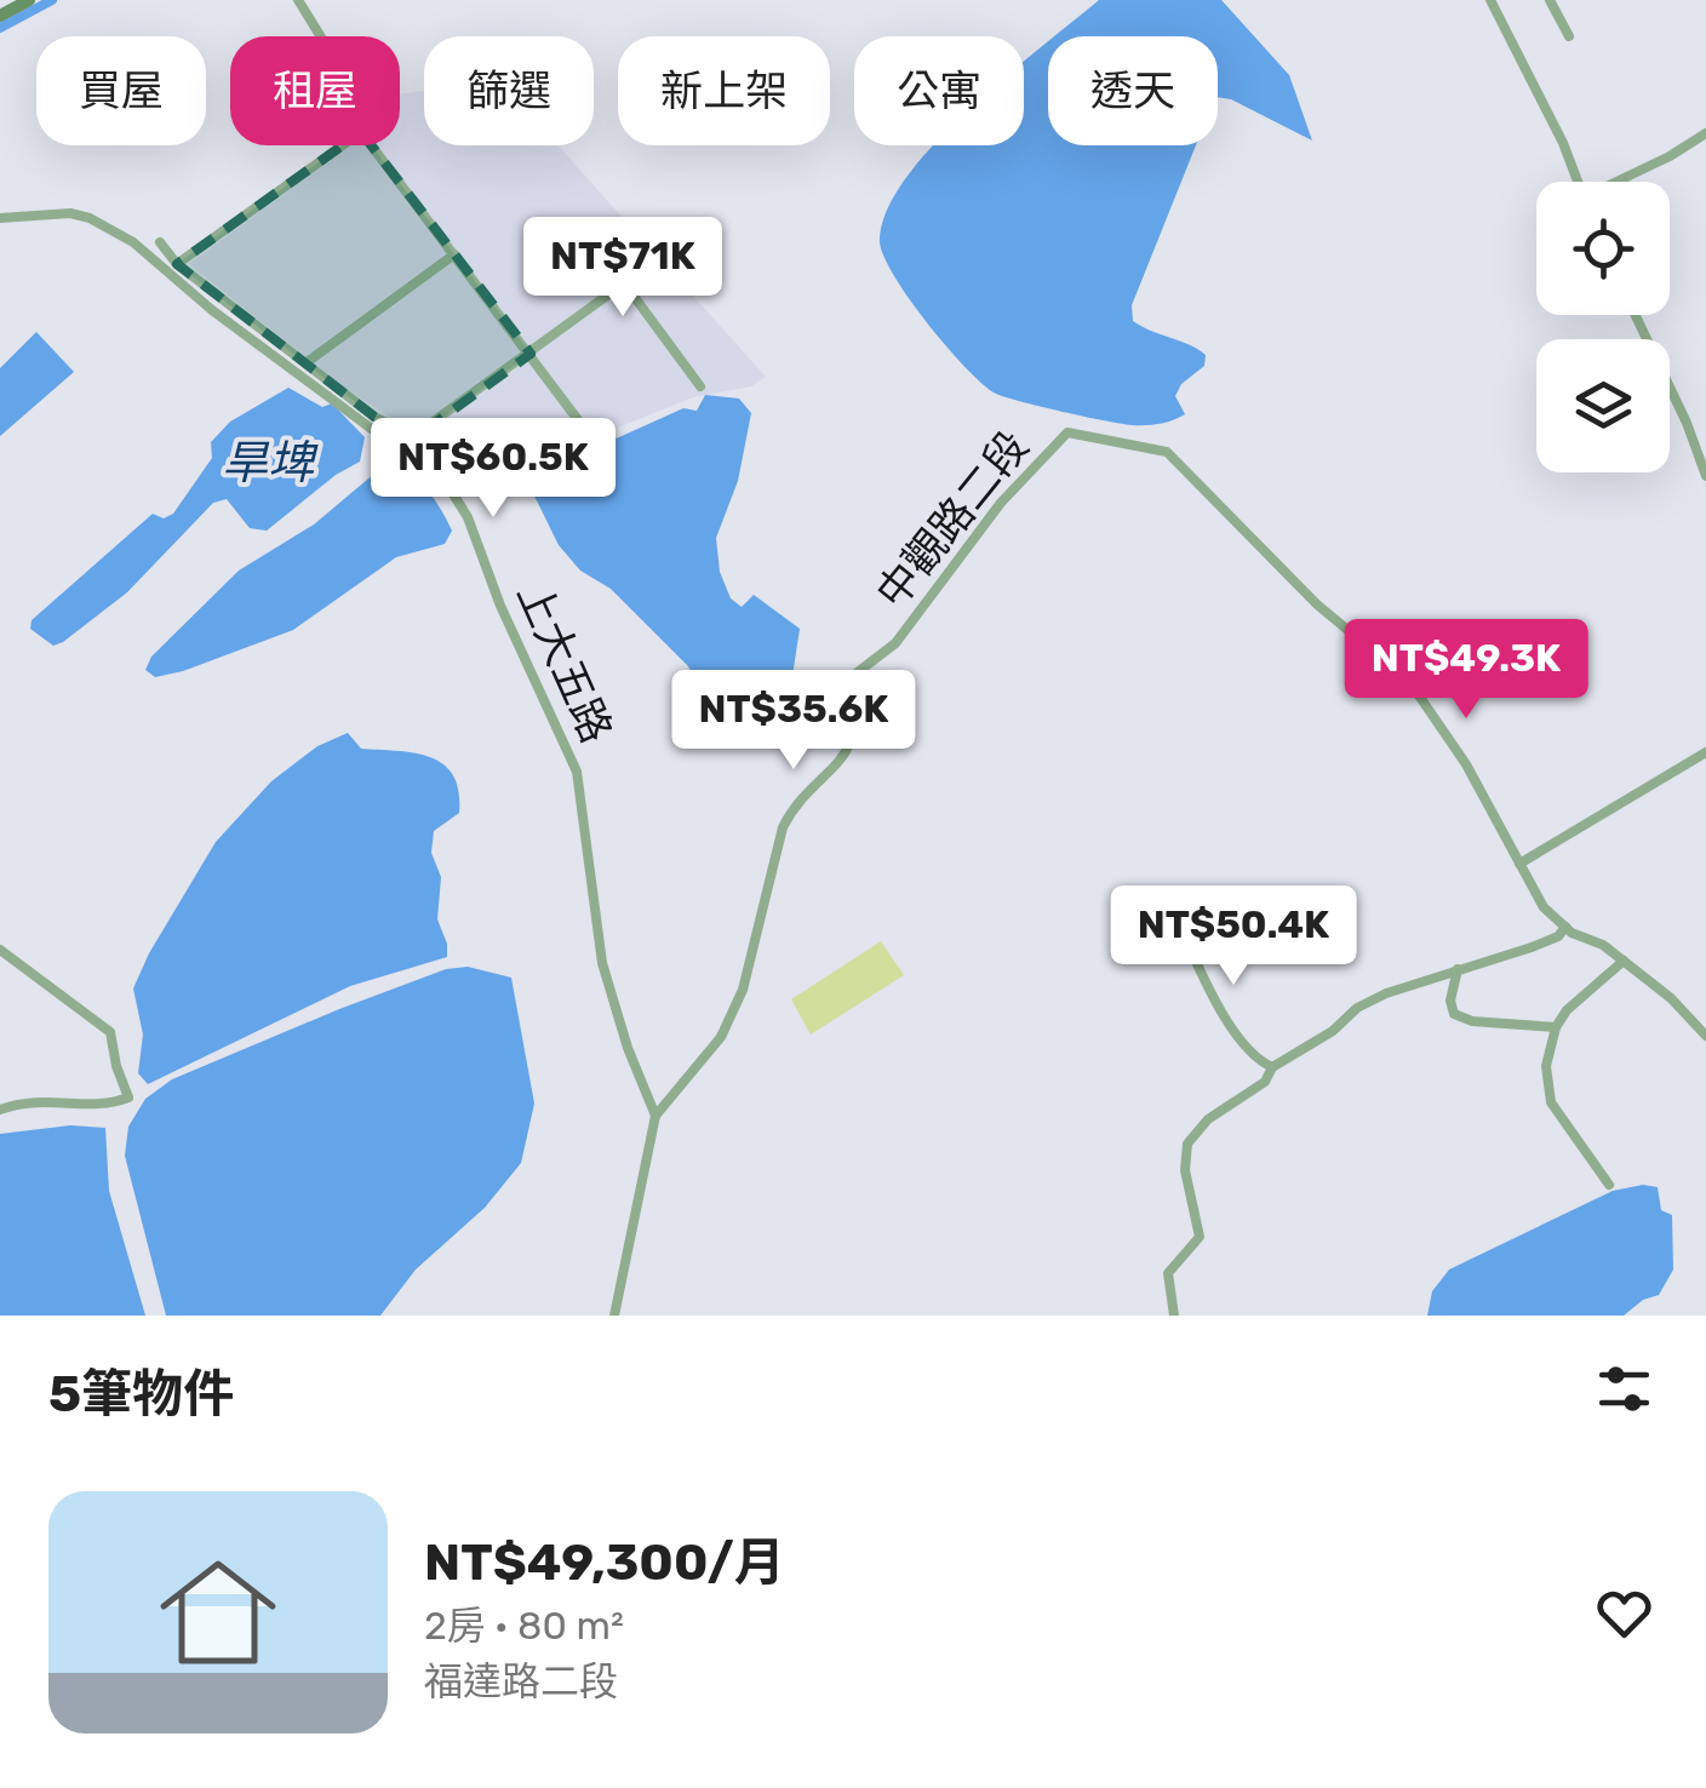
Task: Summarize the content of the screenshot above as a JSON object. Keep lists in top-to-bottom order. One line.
{"streets":{"street":["中觀路二段","上大五路"]},"crossings":[["中觀路二段","上大五路"]],"water":["旱埤"],"page":{"chip":["買屋","租屋","篩選","新上架","公寓","透天"],"price":["NT$71K","NT$60.5K","NT$49.3K","NT$35.6K","NT$50.4K"],"heading":"5筆物件","list":[{"name":"NT$49,300/月","note":"2房 · 80 m² · 福達路二段"}]}}
